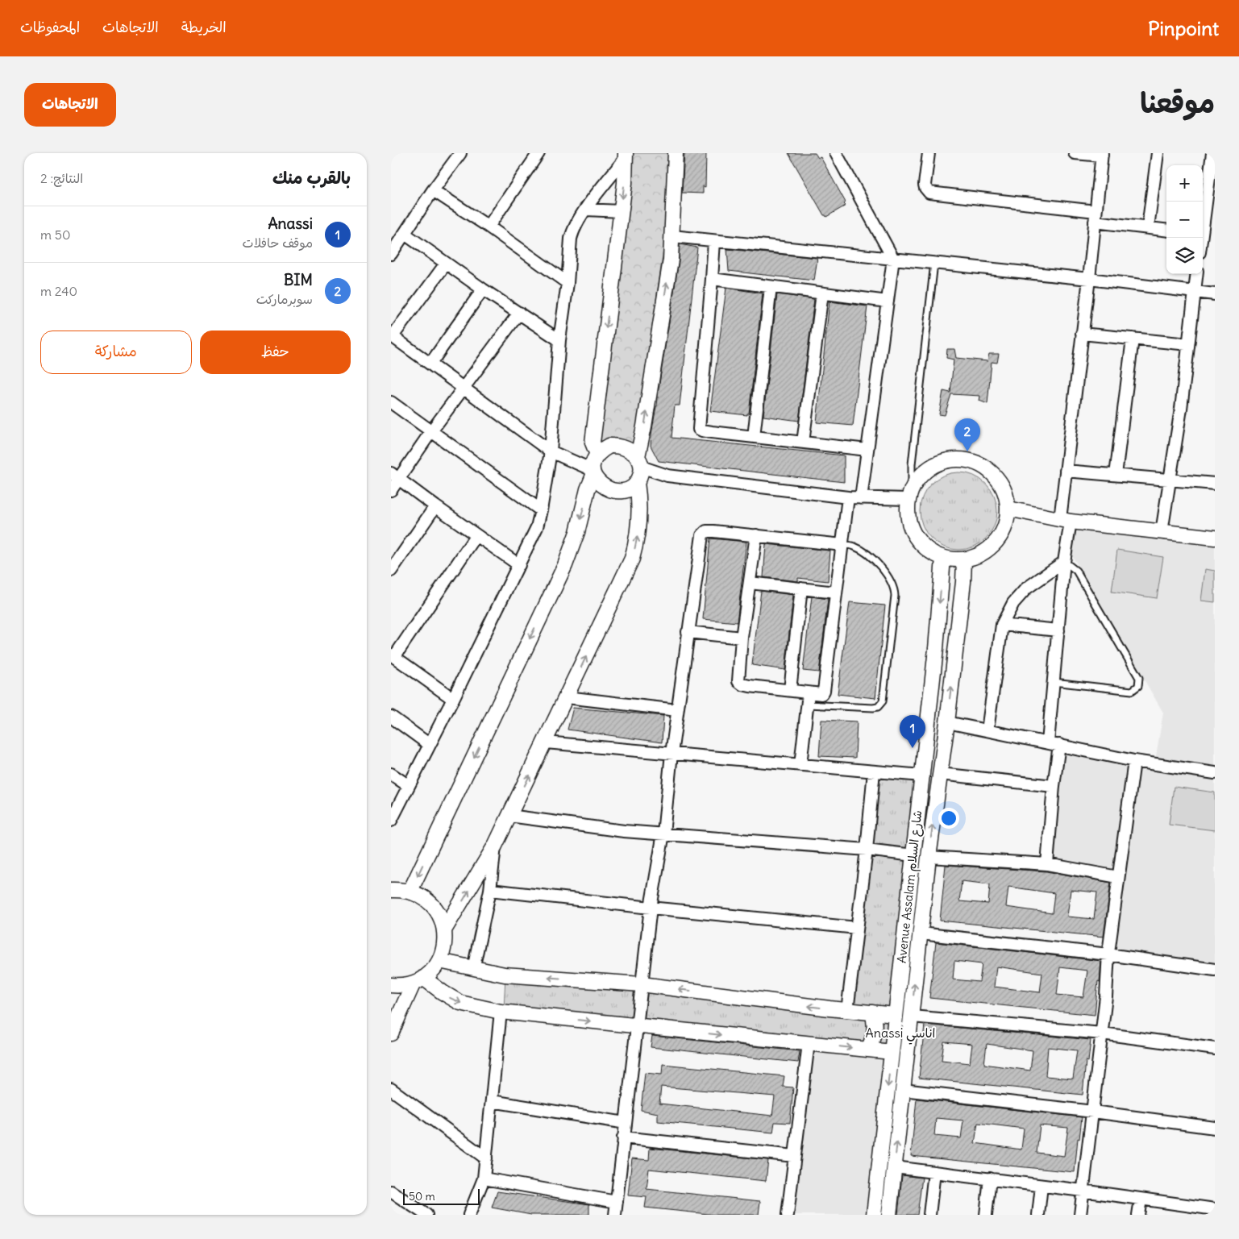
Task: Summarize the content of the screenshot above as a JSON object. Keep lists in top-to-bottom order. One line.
{"streets":{"street":["Avenue Assalam شارع السلام"]},"districts":["Anassi اناسي"],"scale_bar":"50 m","page":{"header":"Pinpoint","nav":["الخريطة","الاتجاهات","المحفوظات"],"title":"موقعنا","buttons":["الاتجاهات",["حفظ","مشاركة"]],"heading":["بالقرب منك","النتائج: 2"],"map_buttons":["+","−"],"list":[{"mark":"1","name":"Anassi","note":"موقف حافلات","value":"50 m"},{"mark":"2","name":"BIM","note":"سوبرماركت","value":"240 m"}],"pins":["2","1"],"scale":"50 m"}}
